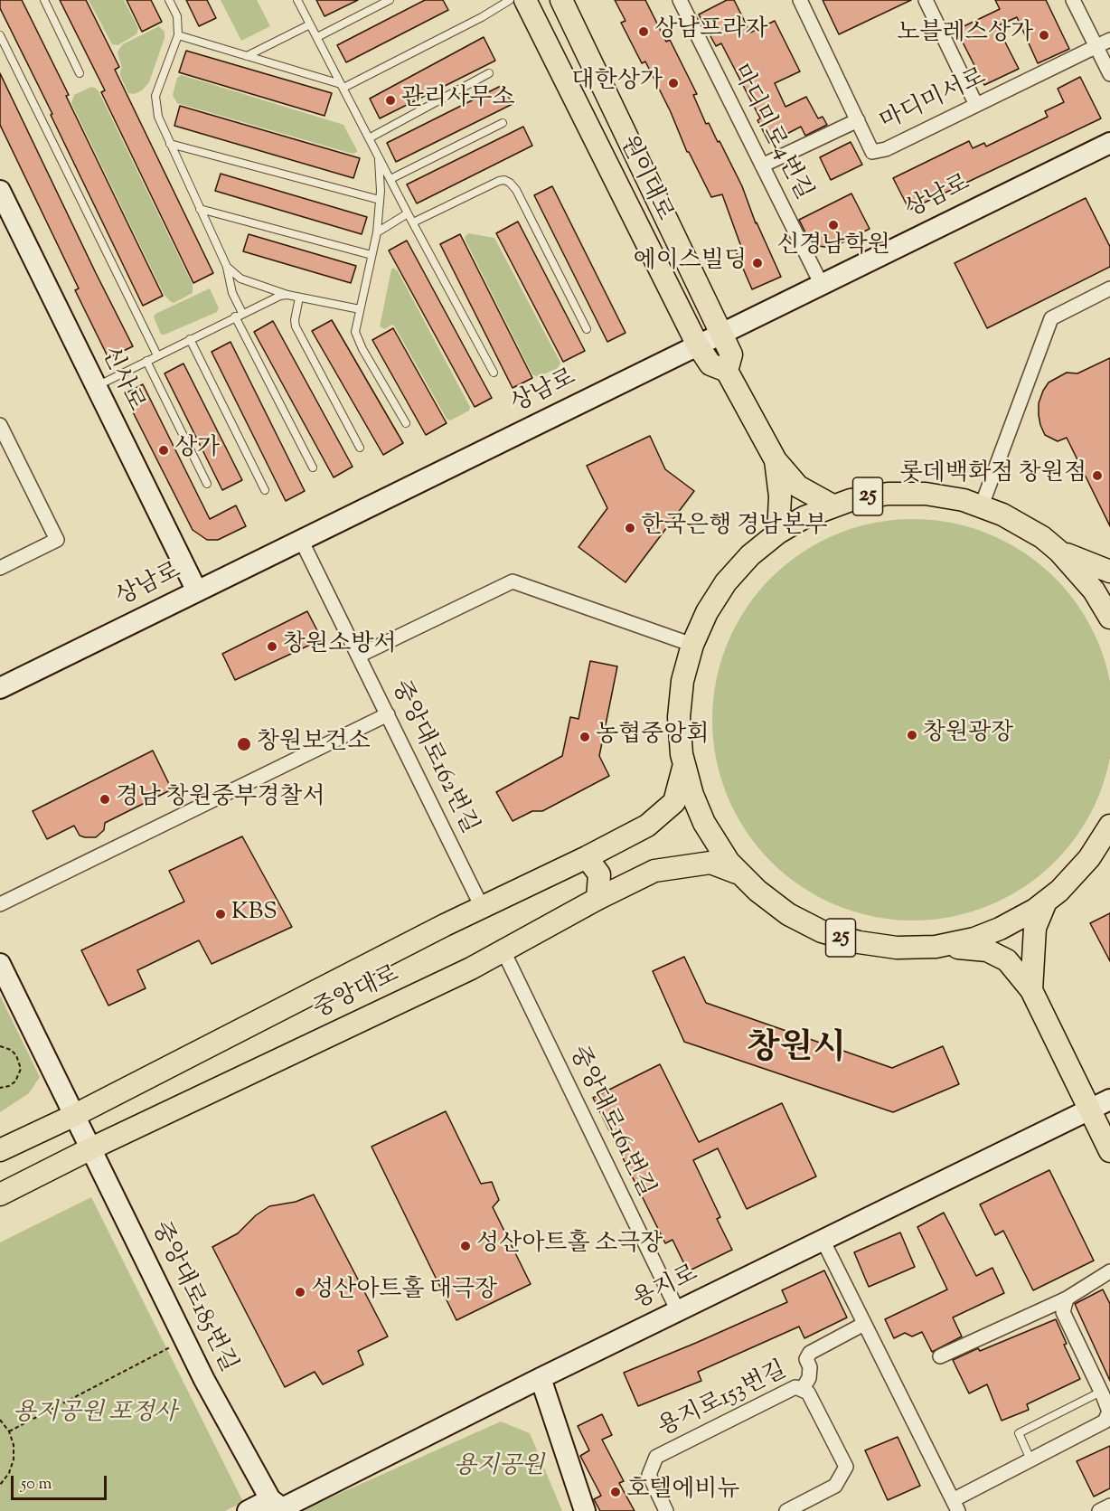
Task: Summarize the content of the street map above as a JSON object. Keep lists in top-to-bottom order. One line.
{"streets":{"main road":["원이대로","상남로","신사로","25","중앙대로","용지로","중앙대로185번길"],"street":["마디미서로","마디미로4번길","중앙대로162번길","중앙대로161번길","용지로153번길"]},"crossings":[["마디미서로","마디미로4번길"],["마디미로4번길","상남로"],["원이대로","상남로"],["원이대로","25"],["상남로","신사로"],["상남로","중앙대로162번길"],["25","중앙대로"],["중앙대로162번길","중앙대로"],["중앙대로","중앙대로161번길"],["중앙대로","중앙대로185번길"],["중앙대로161번길","용지로"],["용지로","중앙대로185번길"]],"districts":["창원시"],"parks":["용지공원 포정사","용지공원"],"places":["상남프라자","노블레스상가","대한상가","관리사무소","신경남학원","에이스빌딩","상가","롯데백화점 창원점","한국은행 경남본부","창원소방서","창원광장","농협중앙회","창원보건소","경남 창원중부경찰서","KBS","성산아트홀 소극장","성산아트홀 대극장","호텔에비뉴"],"scale_bar":"50 m"}
